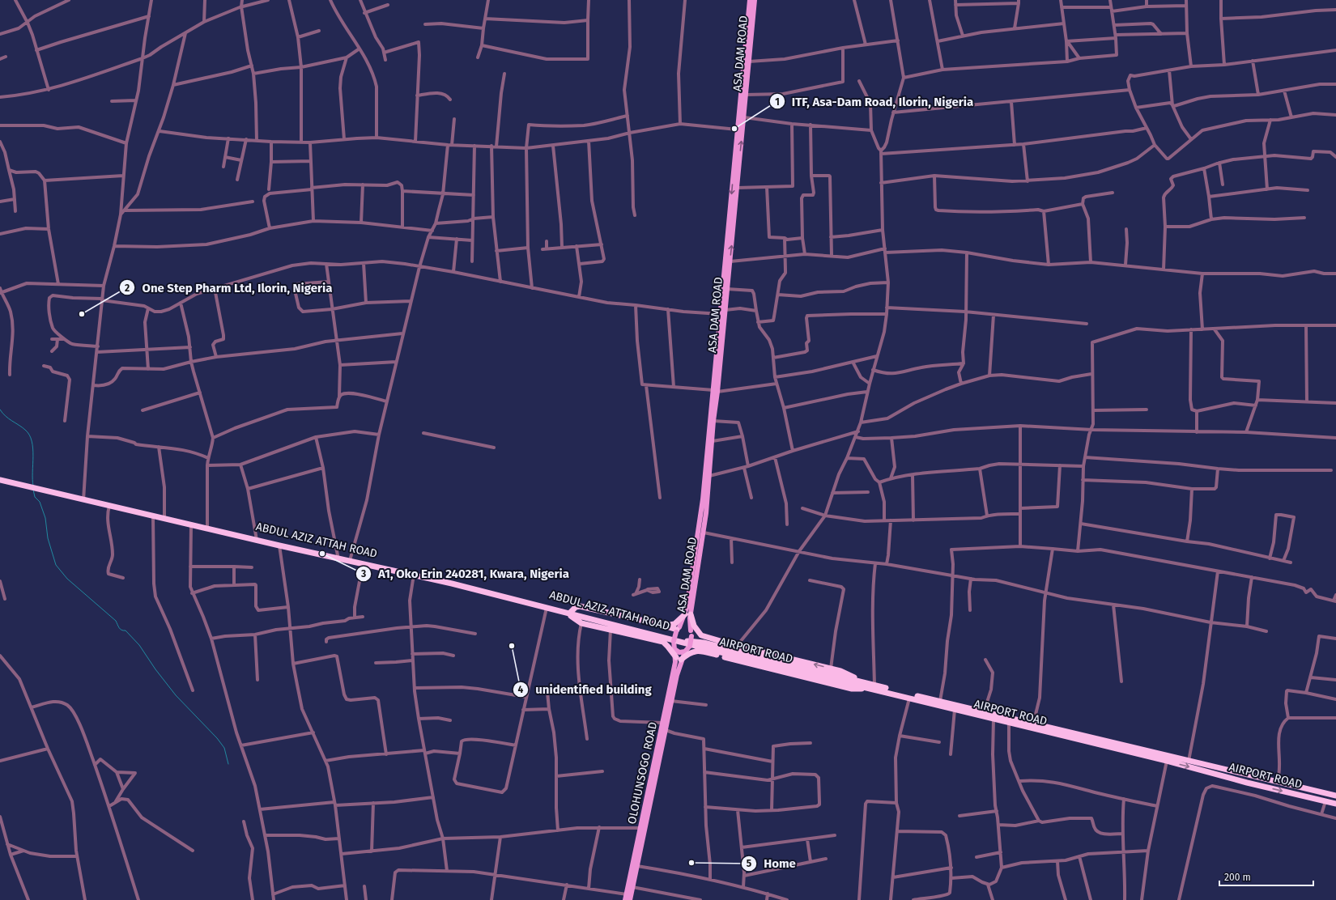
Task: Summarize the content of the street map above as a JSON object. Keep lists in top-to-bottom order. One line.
{"streets":{"highway":["ABDUL AZIZ ATTAH ROAD","AIRPORT ROAD"],"main road":["ASA DAM ROAD","OLOHUNSOGO ROAD"]},"crossings":[["ASA DAM ROAD","OLOHUNSOGO ROAD"],["ABDUL AZIZ ATTAH ROAD","AIRPORT ROAD"]],"places":["ITF, Asa-Dam Road, Ilorin, Nigeria","One Step Pharm Ltd, Ilorin, Nigeria","A1, Oko Erin 240281, Kwara, Nigeria","unidentified building","Home"],"scale_bar":"200 m"}
